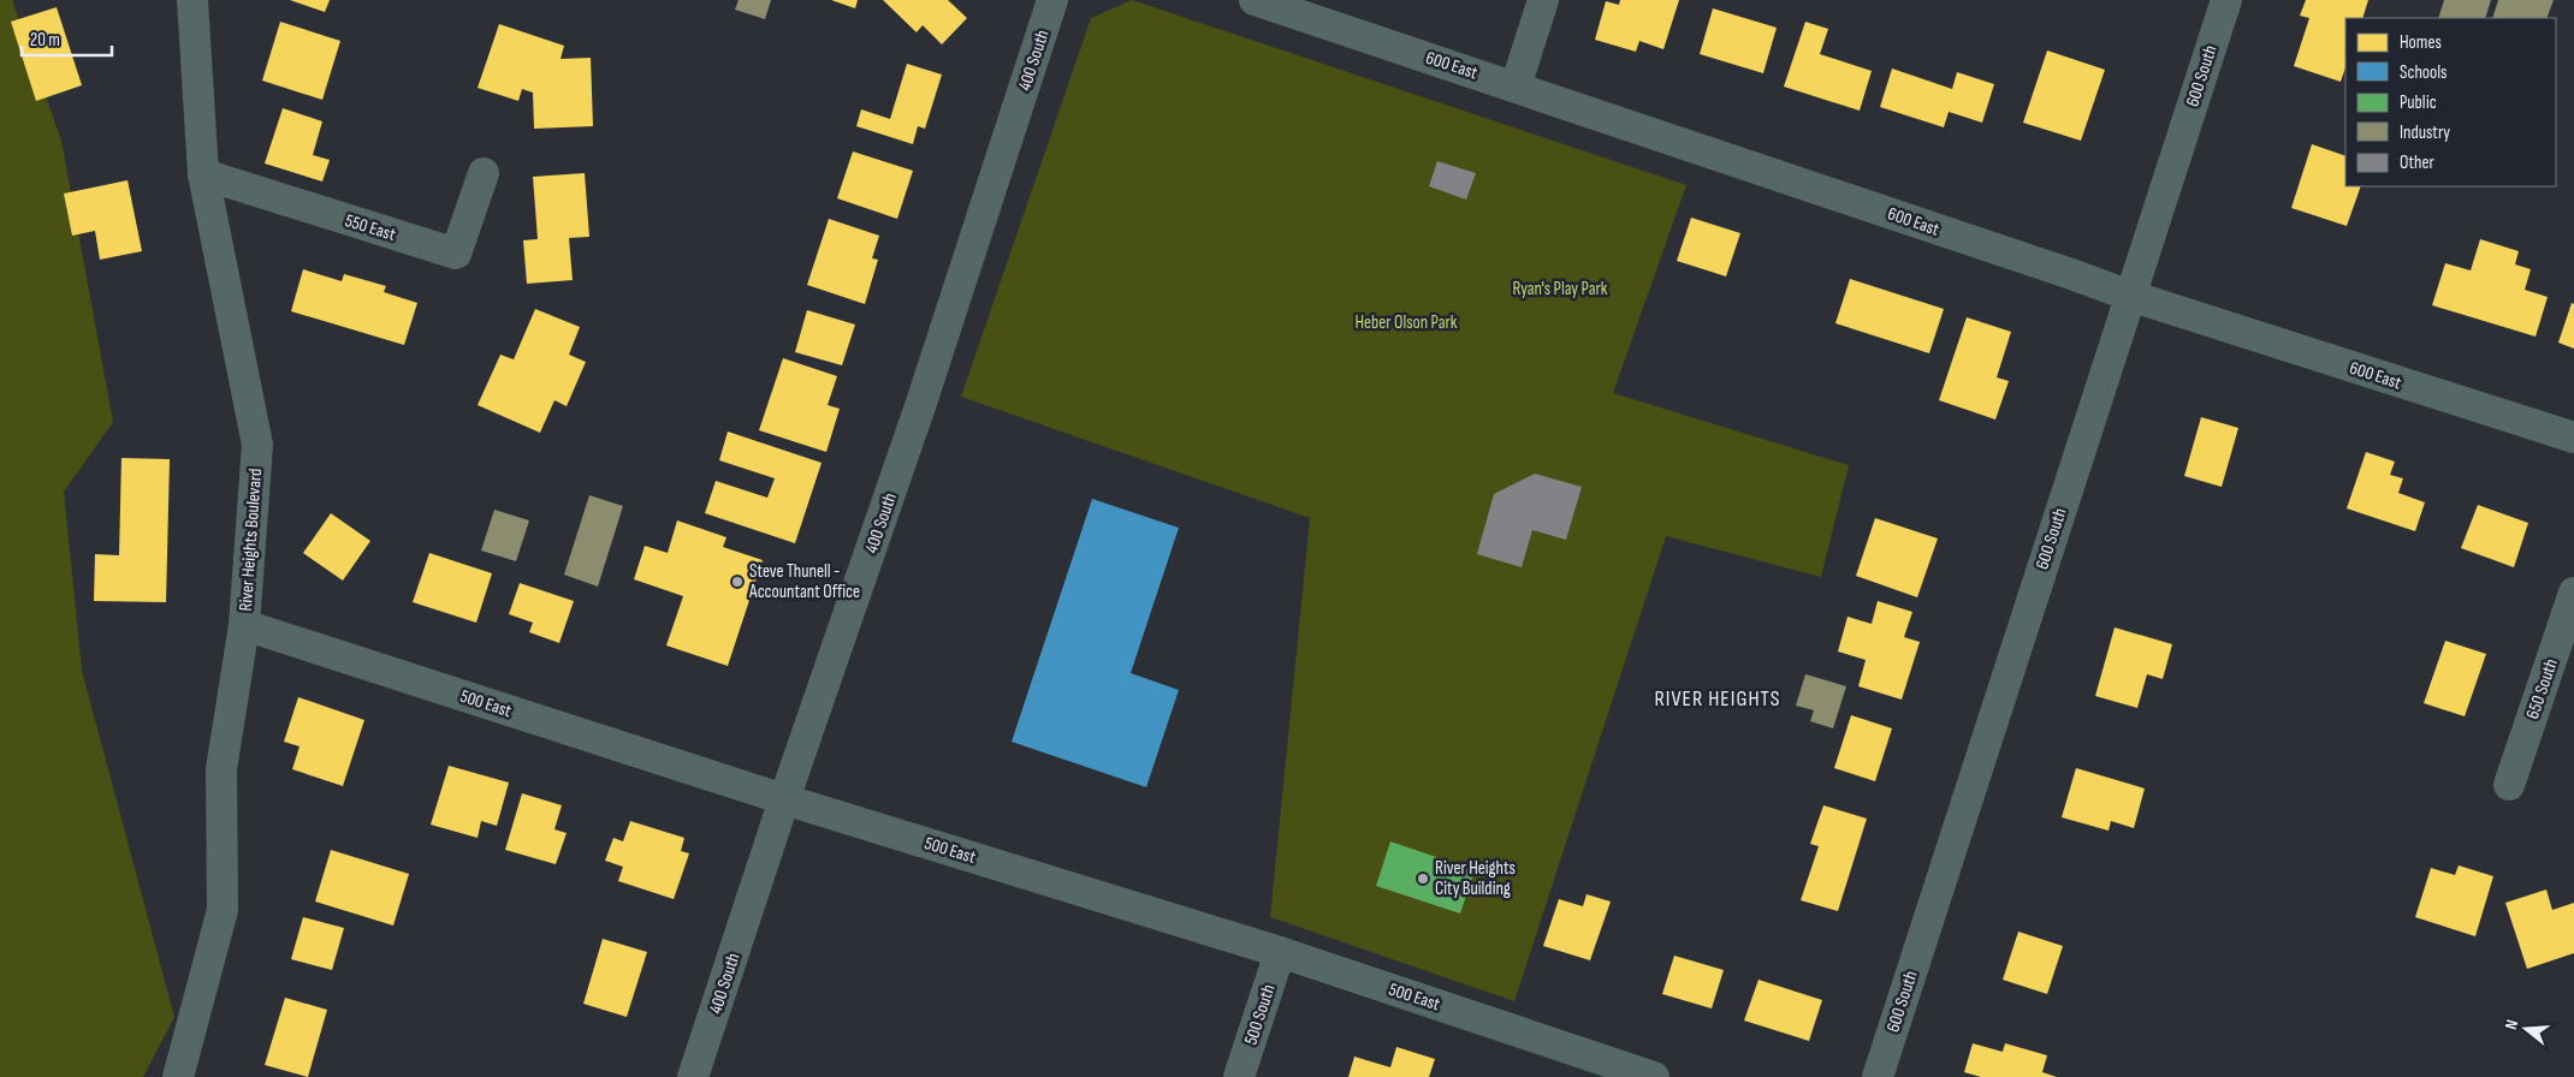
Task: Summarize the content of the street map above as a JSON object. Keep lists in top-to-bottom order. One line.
{"streets":{"street":["400 South","600 East","600 South","550 East","River Heights Boulevard","650 South","500 East","500 South"]},"crossings":[["400 South","500 East"],["600 East","600 South"],["550 East","River Heights Boulevard"],["River Heights Boulevard","500 East"],["500 East","500 South"]],"districts":["RIVER HEIGHTS"],"parks":["Ryan's Play Park","Heber Olson Park"],"places":["Steve Thunell - Accountant Office","River Heights City Building"],"legend":["Homes","Schools","Public","Industry","Other"],"scale_bar":"20 m","north":"left"}
